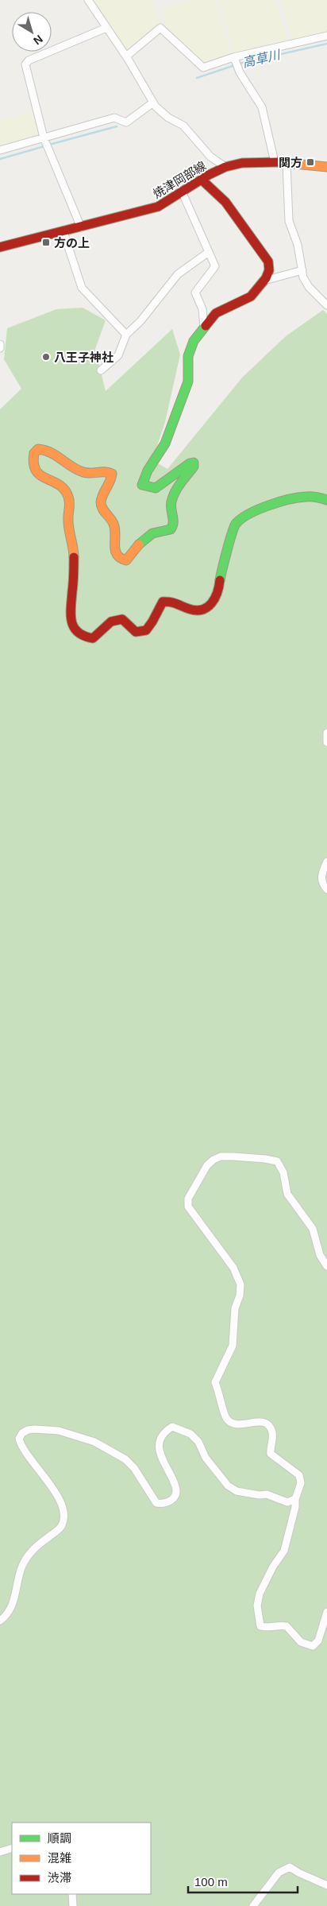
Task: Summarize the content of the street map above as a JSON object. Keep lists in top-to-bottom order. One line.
{"streets":{"street":["焼津岡部線"]},"water":["高草川"],"places":{"transit":["関方","方の上"],"other":["八王子神社"]},"legend":["順調","混雑","渋滞"],"scale_bar":"100 m","north":"bottom right"}
